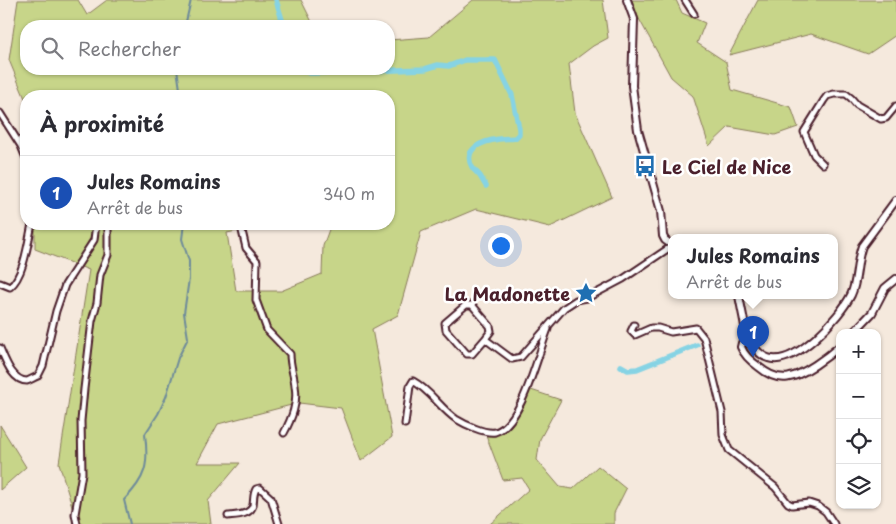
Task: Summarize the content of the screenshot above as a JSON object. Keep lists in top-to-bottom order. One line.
{"places":{"bus stop":["Le Ciel de Nice"],"place":["La Madonette"]},"page":{"search":"Rechercher","heading":"À proximité","list":[{"mark":"1","name":"Jules Romains","note":"Arrêt de bus","value":"340 m"}],"popup":["Jules Romains","Arrêt de bus"],"pins":"1","map_buttons":["+","−"]}}
